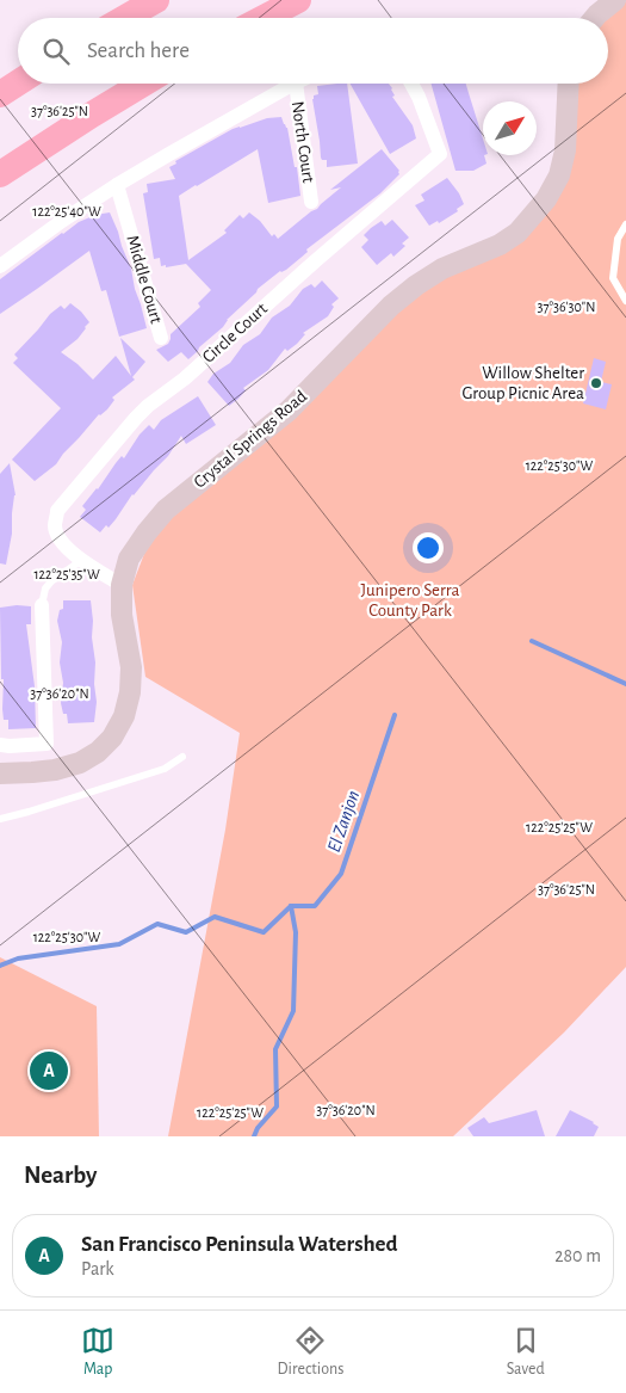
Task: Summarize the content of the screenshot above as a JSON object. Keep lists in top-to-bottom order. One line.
{"streets":{"street":["North Court","Middle Court","Circle Court","Crystal Springs Road"]},"crossings":[["Circle Court","Crystal Springs Road"]],"water":["El Zanjon"],"parks":["Junipero Serra County Park"],"places":["Willow Shelter Group Picnic Area"],"north":"top right","page":{"search":"Search here","pins":"A","heading":"Nearby","list":[{"mark":"A","name":"San Francisco Peninsula Watershed","note":"Park","value":"280 m"}],"nav":["Map","Directions","Saved"]},"coordinates":["37°36'25\"N","122°25'40\"W","37°36'30\"N","122°25'30\"W","122°25'35\"W","37°36'20\"N","122°25'25\"W"]}
